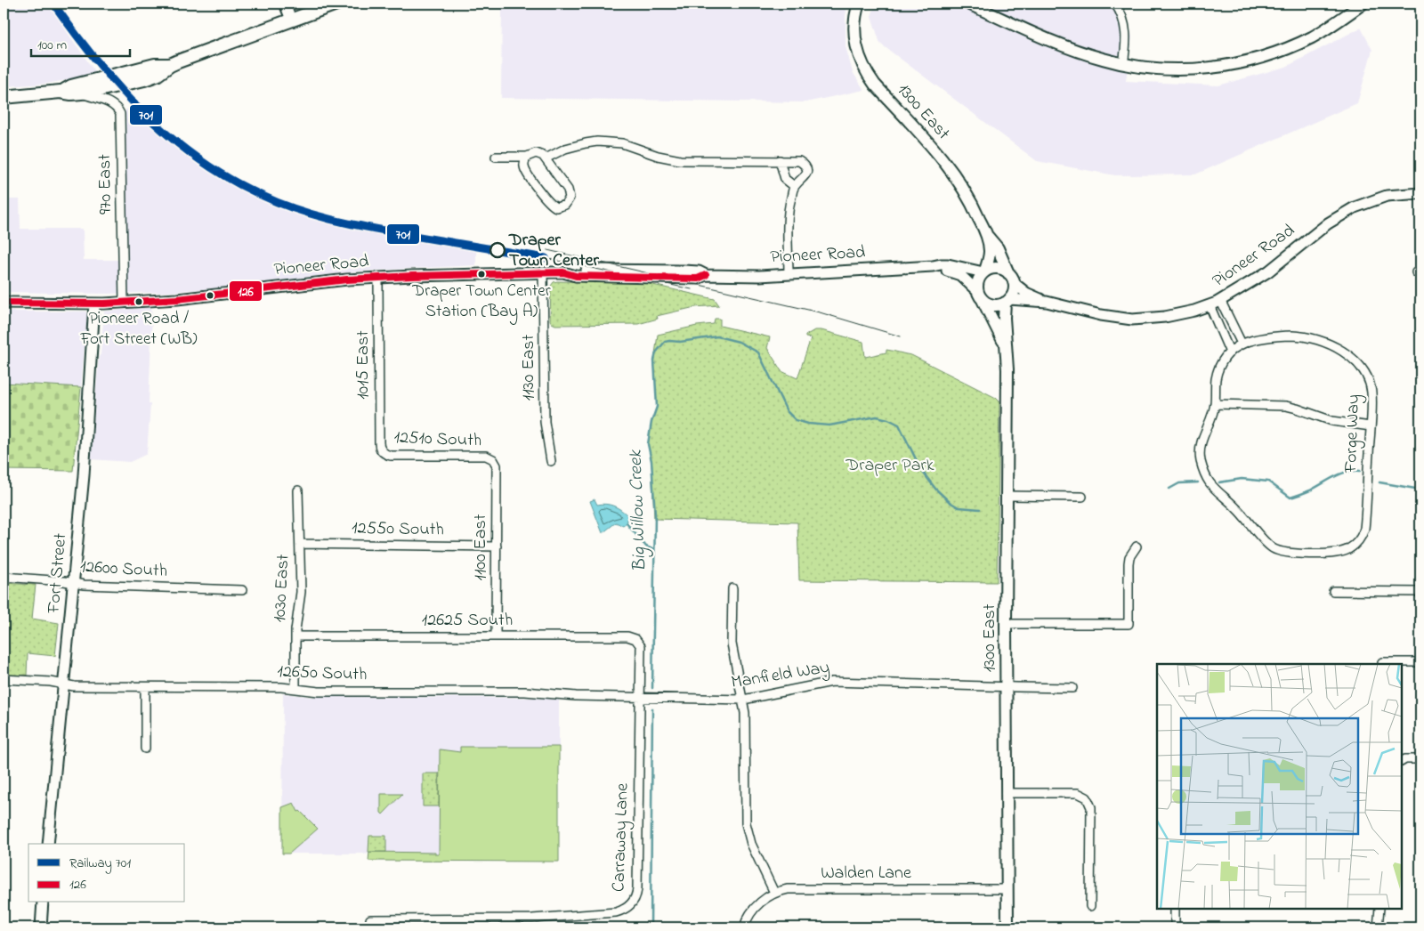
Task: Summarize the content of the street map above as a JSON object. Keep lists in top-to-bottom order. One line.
{"streets":{"main road":["1300 East"],"street":["970 East","Pioneer Road","1015 East","1130 East","Forge Way","12510 South","12550 South","1100 East","12600 South","Fort Street","1030 East","12625 South","12650 South","Manfield Way","Carraway Lane","Walden Lane"]},"crossings":[["1300 East","Pioneer Road"],["1300 East","Manfield Way"],["1300 East","Walden Lane"],["970 East","Pioneer Road"],["Pioneer Road","1015 East"],["Pioneer Road","1130 East"],["Pioneer Road","Fort Street"],["1015 East","12510 South"],["12510 South","1100 East"],["12550 South","1100 East"],["12550 South","1030 East"],["1100 East","12625 South"],["12600 South","Fort Street"],["Fort Street","12650 South"],["1030 East","12625 South"],["1030 East","12650 South"],["12625 South","Carraway Lane"],["12650 South","Manfield Way"],["12650 South","Carraway Lane"],["Manfield Way","Carraway Lane"]],"water":["Big Willow Creek"],"parks":["Draper Park"],"places":["Draper Town Center","Draper Town Center Station (Bay A)","Pioneer Road / Fort Street (WB)"],"lines":["rail line 701","transit line 126"],"legend":["Railway 701","126"],"scale_bar":"100 m"}
